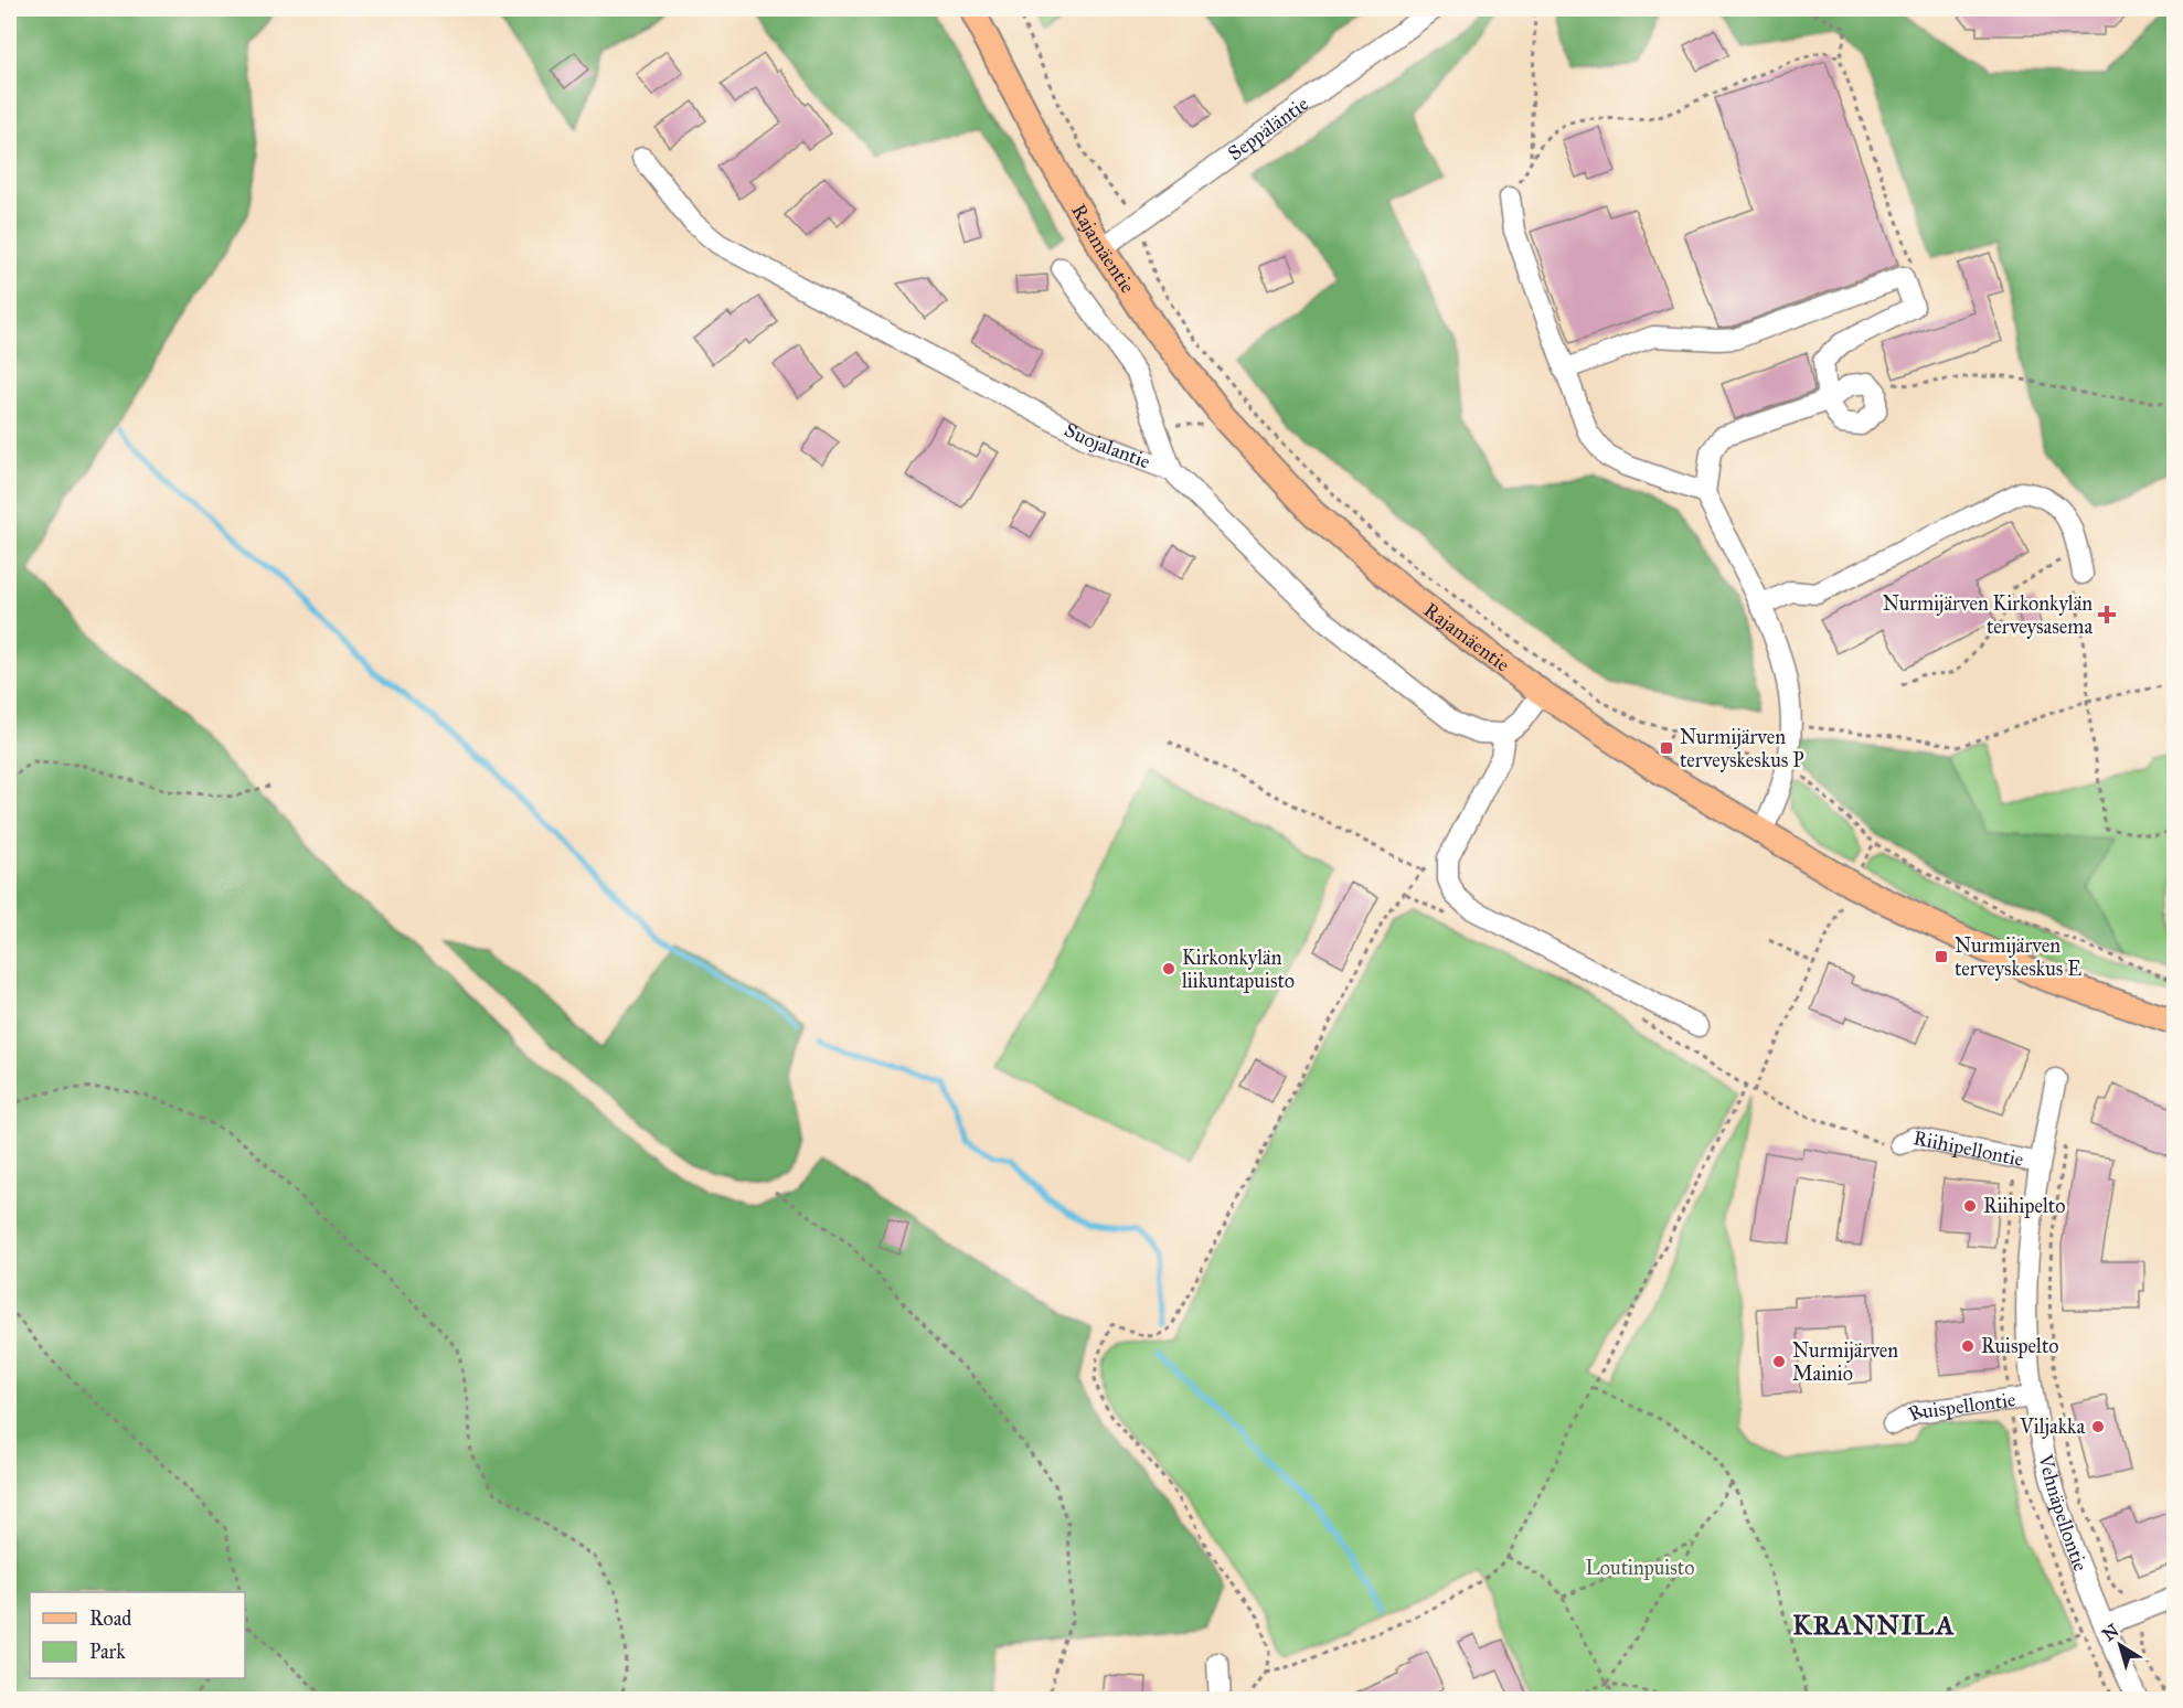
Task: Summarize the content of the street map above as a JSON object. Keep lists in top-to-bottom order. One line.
{"streets":{"main road":["Rajamäentie"],"street":["Seppäläntie","Suojalantie","Riihipellontie","Ruispellontie","Vehnäpellontie"]},"crossings":[["Seppäläntie","Rajamäentie"],["Riihipellontie","Vehnäpellontie"],["Ruispellontie","Vehnäpellontie"]],"districts":["KRANNILA"],"parks":["Loutinpuisto"],"places":{"health":["Nurmijärven Kirkonkylän terveysasema"],"transit":["Nurmijärven terveyskeskus P","Nurmijärven terveyskeskus E"],"other":["Kirkonkylän liikuntapuisto","Riihipelto","Ruispelto","Nurmijärven Mainio","Viljakka"]},"legend":["Road","Park"],"north":"top left"}
